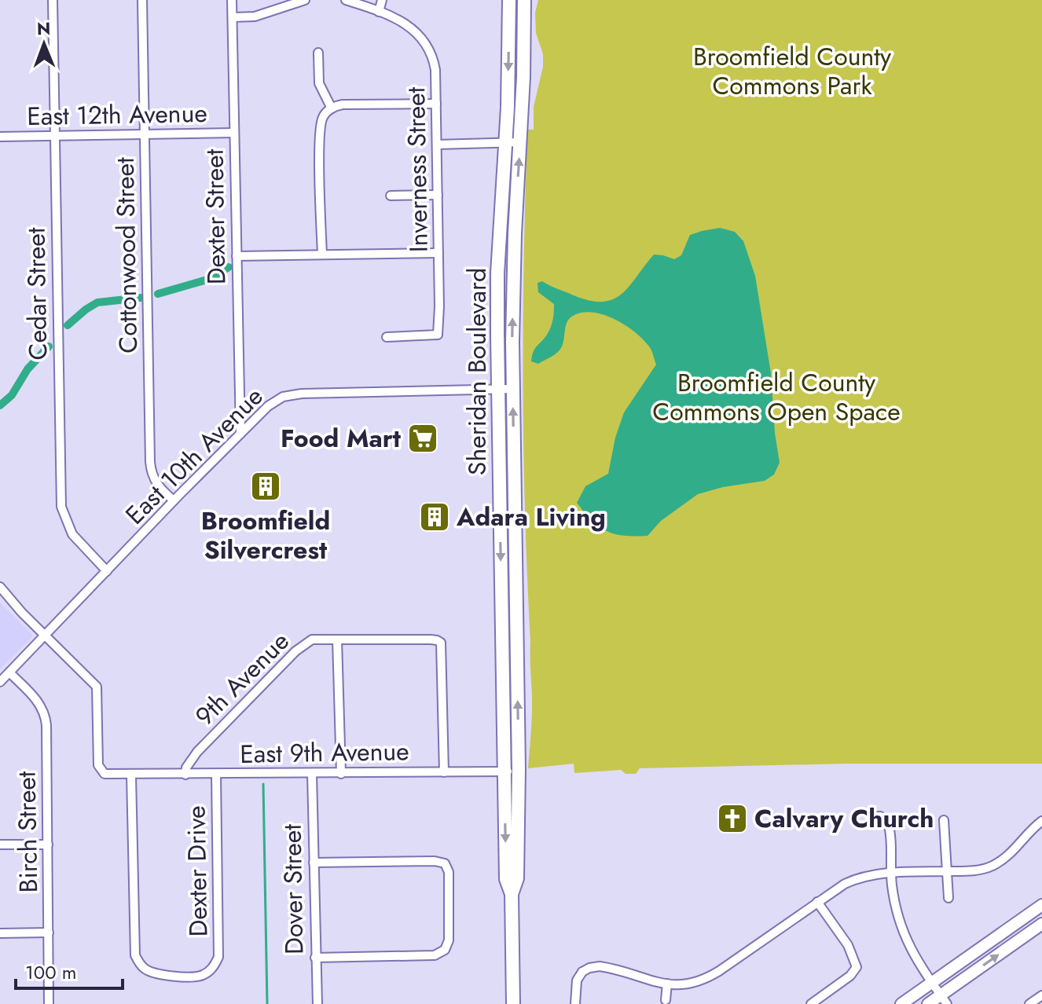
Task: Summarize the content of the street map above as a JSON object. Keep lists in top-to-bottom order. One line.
{"streets":{"main road":["Sheridan Boulevard"],"street":["East 12th Avenue","Inverness Street","Dexter Street","Cottonwood Street","Cedar Street","East 10th Avenue","9th Avenue","East 9th Avenue","Birch Street","Dexter Drive","Dover Street"]},"crossings":[["East 12th Avenue","Dexter Street"],["East 12th Avenue","Cottonwood Street"],["East 12th Avenue","Cedar Street"],["Dexter Street","East 10th Avenue"],["Cottonwood Street","East 10th Avenue"],["Cedar Street","East 10th Avenue"],["Sheridan Boulevard","East 10th Avenue"],["Sheridan Boulevard","East 9th Avenue"],["East 10th Avenue","East 9th Avenue"],["East 10th Avenue","Birch Street"],["9th Avenue","East 9th Avenue"],["East 9th Avenue","Dexter Drive"],["East 9th Avenue","Dover Street"]],"parks":["Broomfield County Commons Park","Broomfield County Commons Open Space"],"places":{"supermarket":["Food Mart"],"building":["Broomfield Silvercrest","Adara Living"],"church":["Calvary Church"]},"scale_bar":"100 m","north":"top"}
